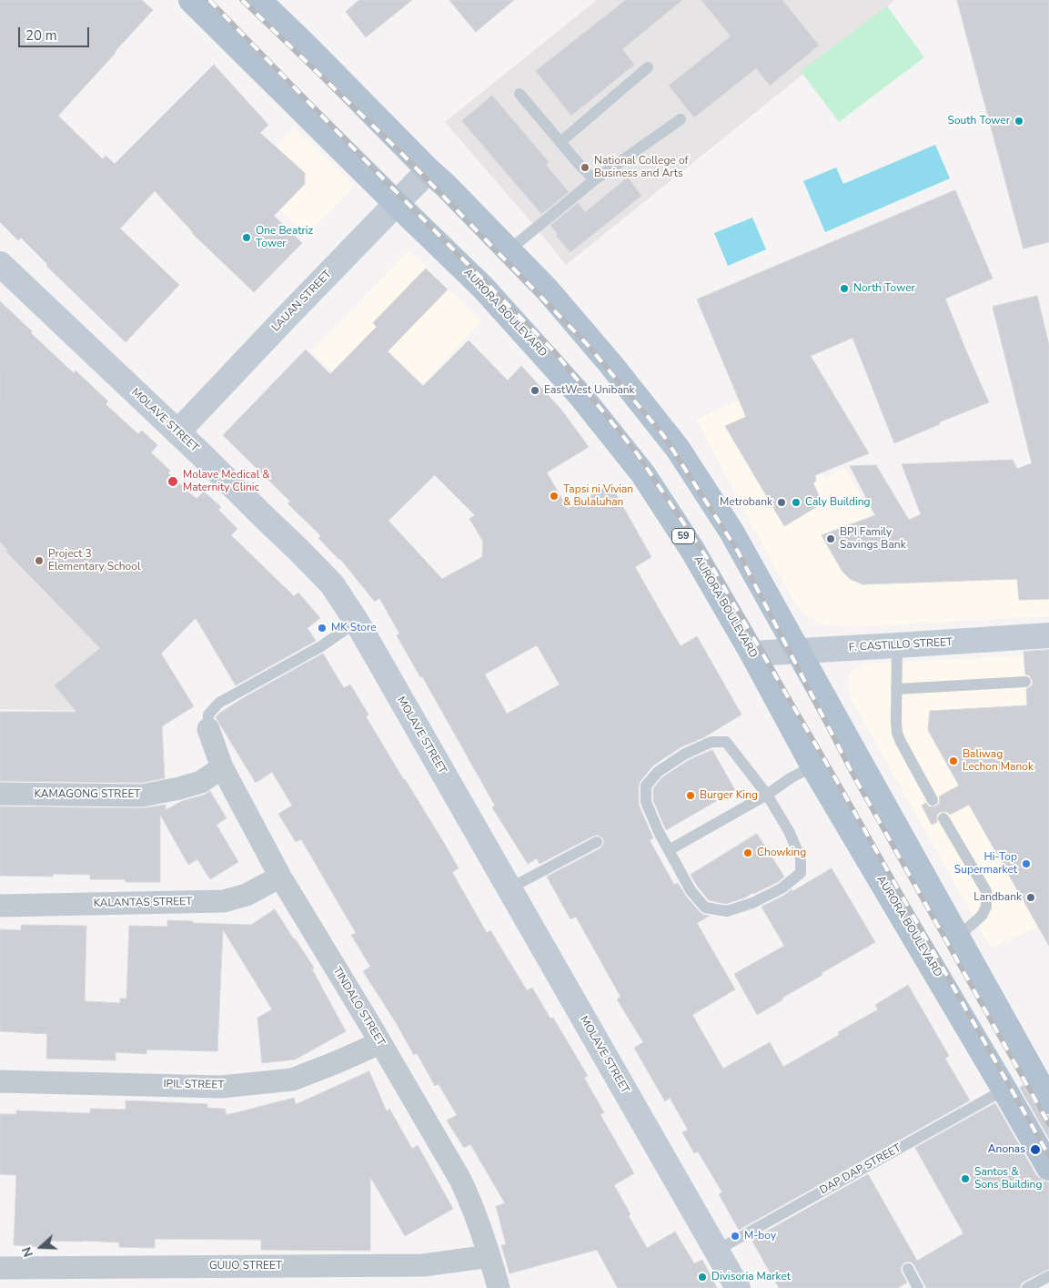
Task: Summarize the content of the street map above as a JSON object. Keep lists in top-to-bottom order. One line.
{"streets":{"main road":["AURORA BOULEVARD","59"],"street":["LAUAN STREET","MOLAVE STREET","F. CASTILLO STREET","KAMAGONG STREET","KALANTAS STREET","TINDALO STREET","IPIL STREET","GUIJO STREET"],"lane":["DAP DAP STREET"]},"crossings":[["LAUAN STREET","AURORA BOULEVARD"],["LAUAN STREET","MOLAVE STREET"],["AURORA BOULEVARD","F. CASTILLO STREET"],["AURORA BOULEVARD","DAP DAP STREET"],["MOLAVE STREET","DAP DAP STREET"],["KAMAGONG STREET","TINDALO STREET"],["KALANTAS STREET","TINDALO STREET"],["TINDALO STREET","IPIL STREET"],["TINDALO STREET","GUIJO STREET"]],"places":["South Tower","National College of Business and Arts","One Beatriz Tower","North Tower","EastWest Unibank","Molave Medical & Maternity Clinic","Tapsi ni Vivian & Bulaluhan","Metrobank","Caly Building","BPI Family Savings Bank","Project 3 Elementary School","MK Store","Baliwag Lechon Manok","Burger King","Chowking","Hi-Top Supermarket","Landbank","Anonas","Santos & Sons Building","M-boy","Divisoria Market"],"scale_bar":"20 m","north":"left"}
